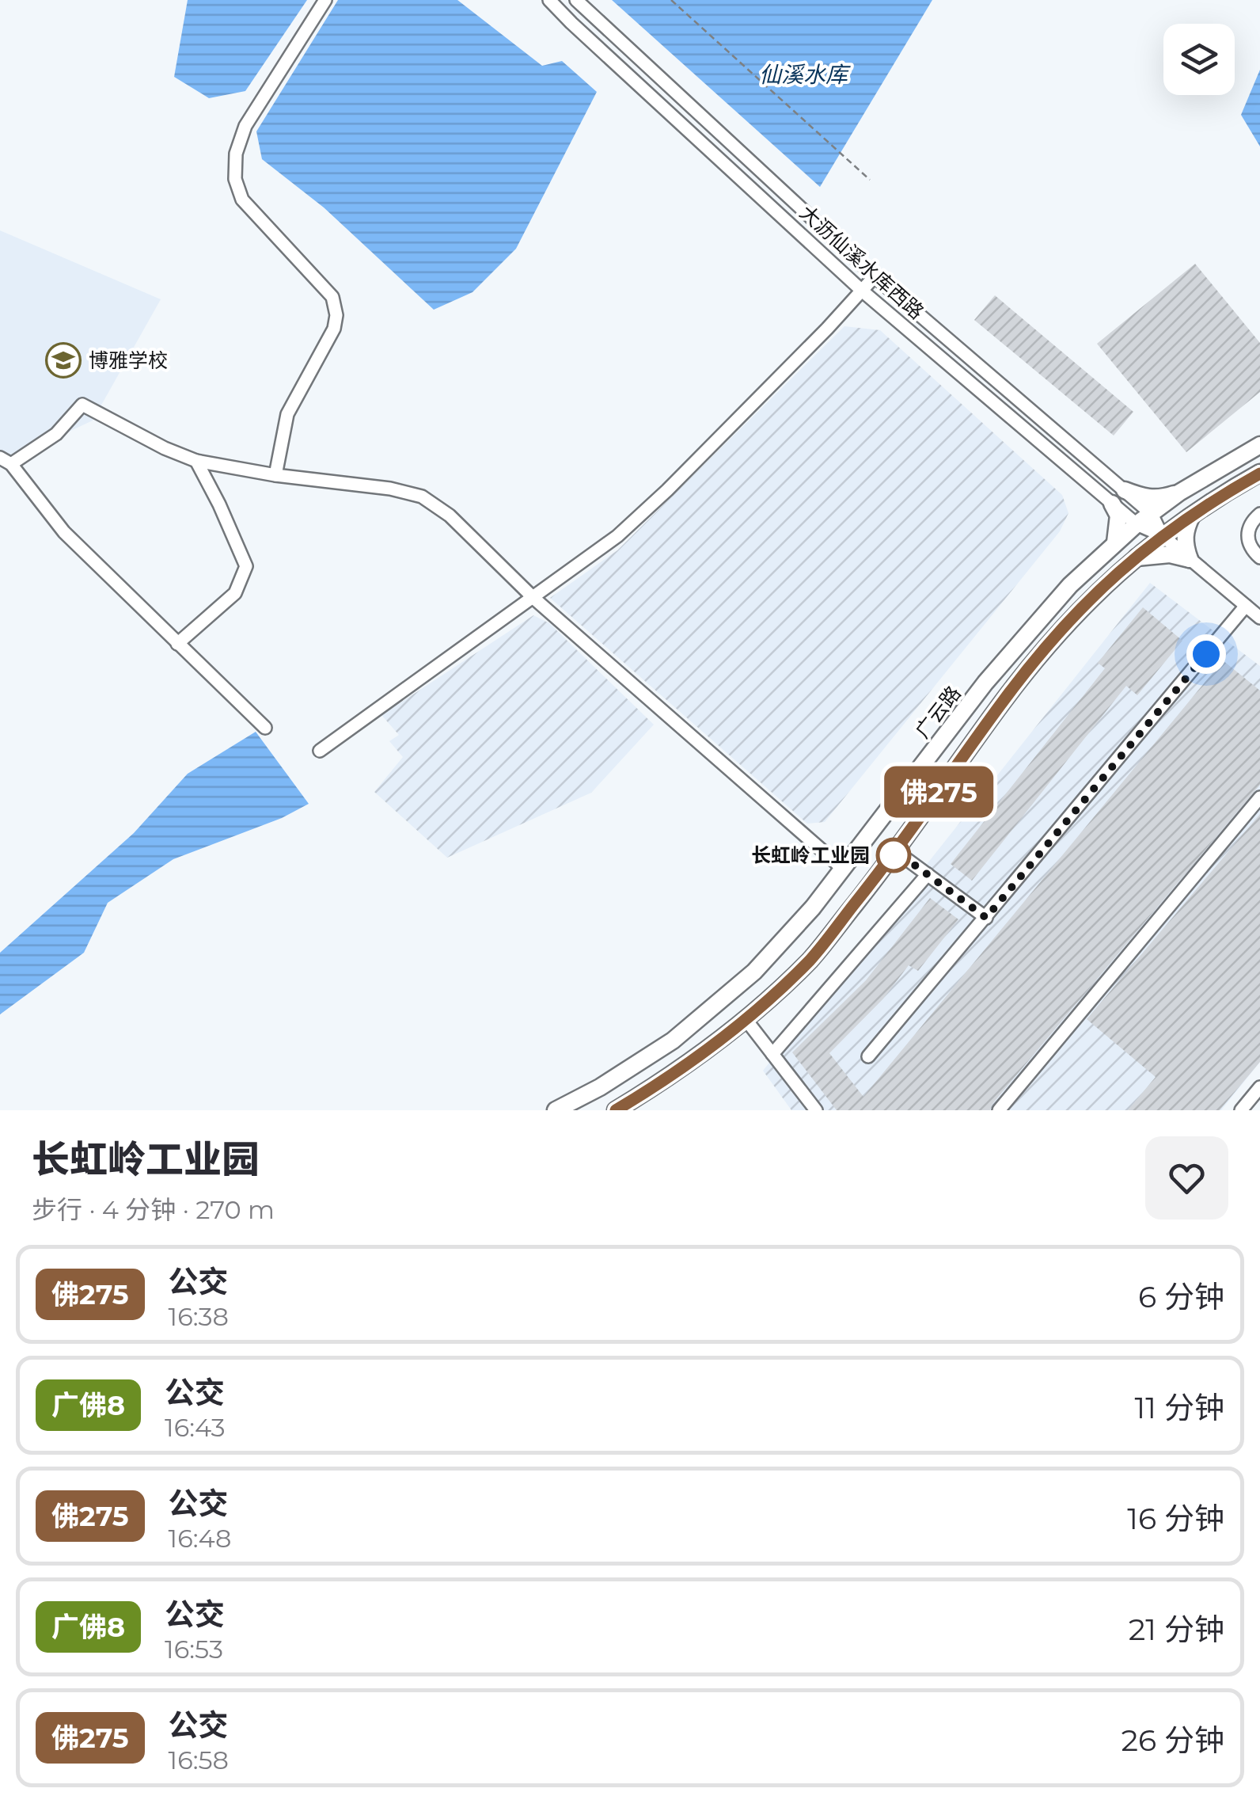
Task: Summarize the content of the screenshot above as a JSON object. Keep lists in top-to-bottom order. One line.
{"streets":{"main road":["广云路"],"street":["大沥仙溪水库西路"]},"crossings":[["大沥仙溪水库西路","广云路"]],"water":["仙溪水库"],"places":{"school or university":["博雅学校"],"other":["长虹岭工业园"]},"lines":["bus line 佛275"],"page":{"on_map":"佛275","heading":["长虹岭工业园","步行 · 4 分钟 · 270 m"],"list":[{"mark":"佛275","name":"公交","note":"16:38","value":"6 分钟"},{"mark":"广佛8","name":"公交","note":"16:43","value":"11 分钟"},{"mark":"佛275","name":"公交","note":"16:48","value":"16 分钟"},{"mark":"广佛8","name":"公交","note":"16:53","value":"21 分钟"},{"mark":"佛275","name":"公交","note":"16:58","value":"26 分钟"}]}}
